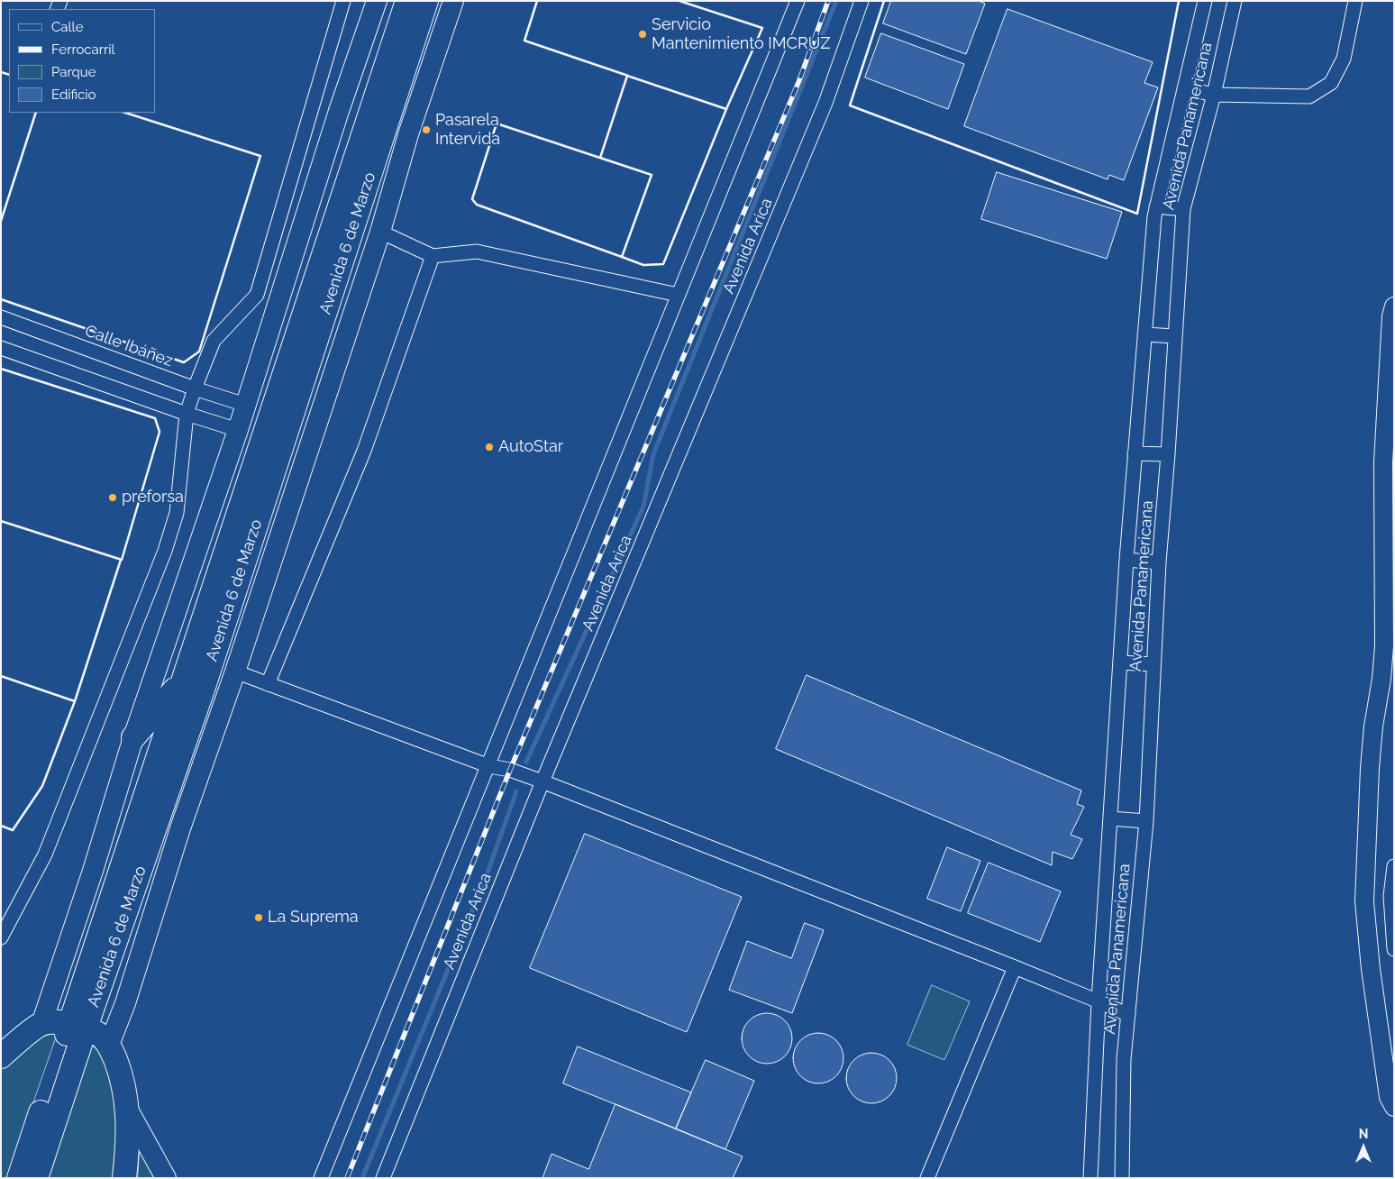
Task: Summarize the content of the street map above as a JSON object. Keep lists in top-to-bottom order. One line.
{"streets":{"highway":["Avenida 6 de Marzo"],"street":["Avenida Panamericana","Avenida Arica","Calle Ibáñez"]},"places":["Servicio Mantenimiento IMCRUZ","Pasarela Intervida","AutoStar","preforsa","La Suprema"],"legend":["Calle","Ferrocarril","Parque","Edificio"],"north":"top"}
